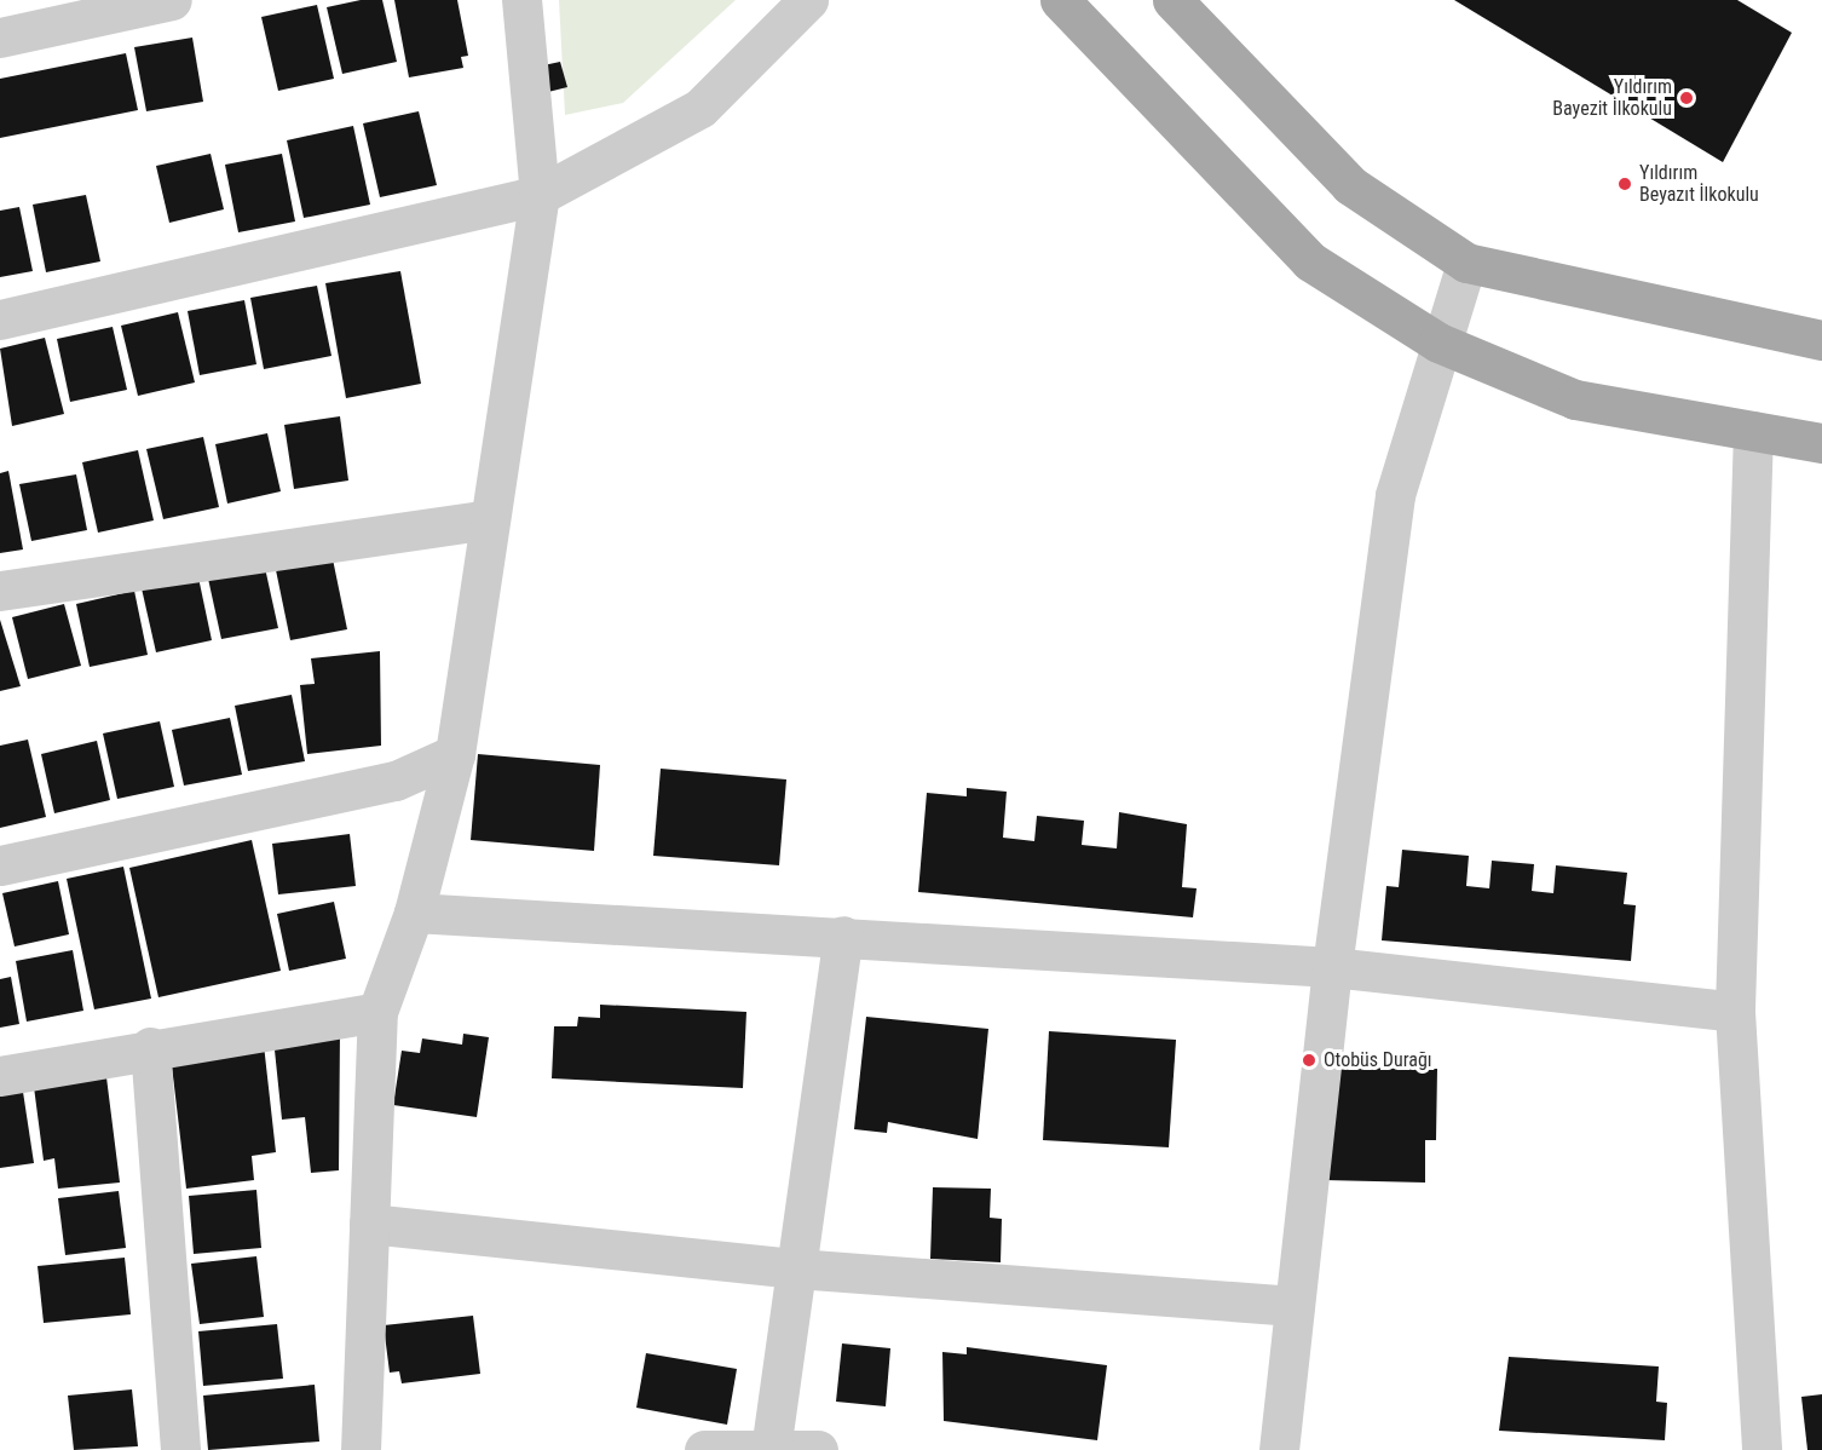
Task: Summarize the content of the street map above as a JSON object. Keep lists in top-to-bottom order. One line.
{"places":["Yıldırım Bayezit İlkokulu","Yıldırım Beyazıt İlkokulu","Otobüs Durağı"]}
